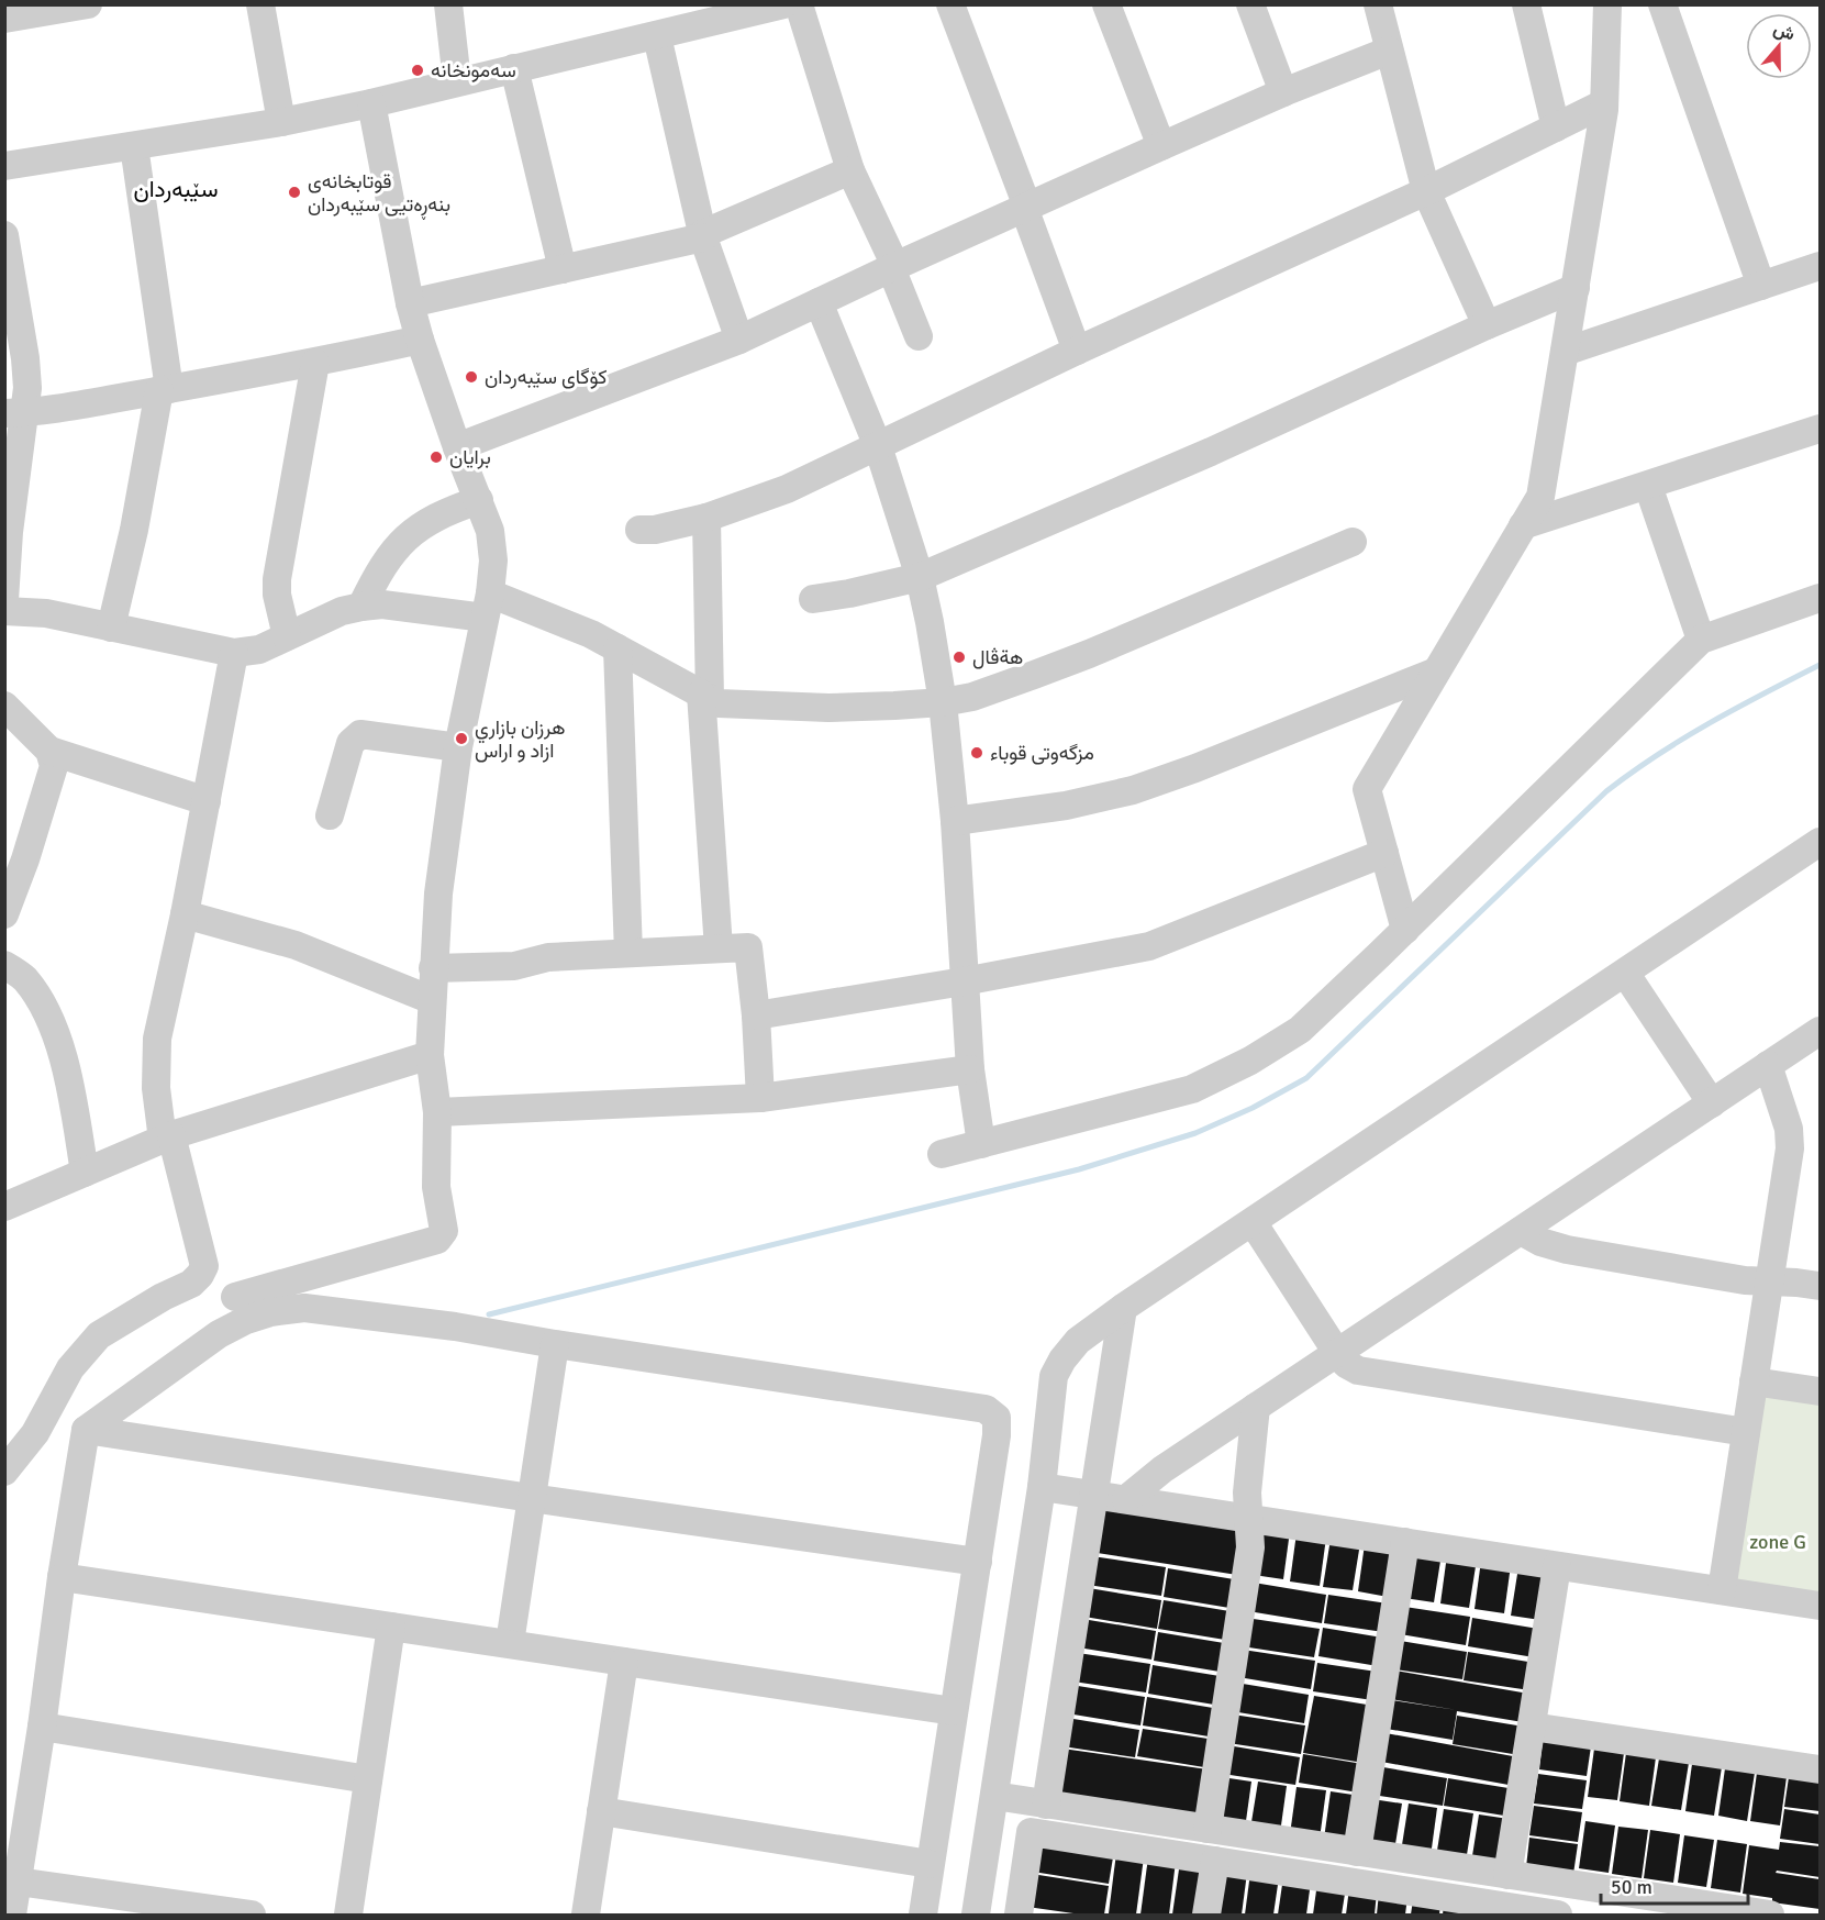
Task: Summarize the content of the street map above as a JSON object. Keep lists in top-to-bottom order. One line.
{"districts":["سێبەردان"],"parks":["zone G"],"places":["سەمونخانە","قوتابخانەی بنەڕەتیی سێبەردان","کۆگای سێبەردان","برايان","هةڤال","هرزان بازاري ازاد و اراس","مزگەوتی قوباء"],"scale_bar":"50 m","north":"top"}
